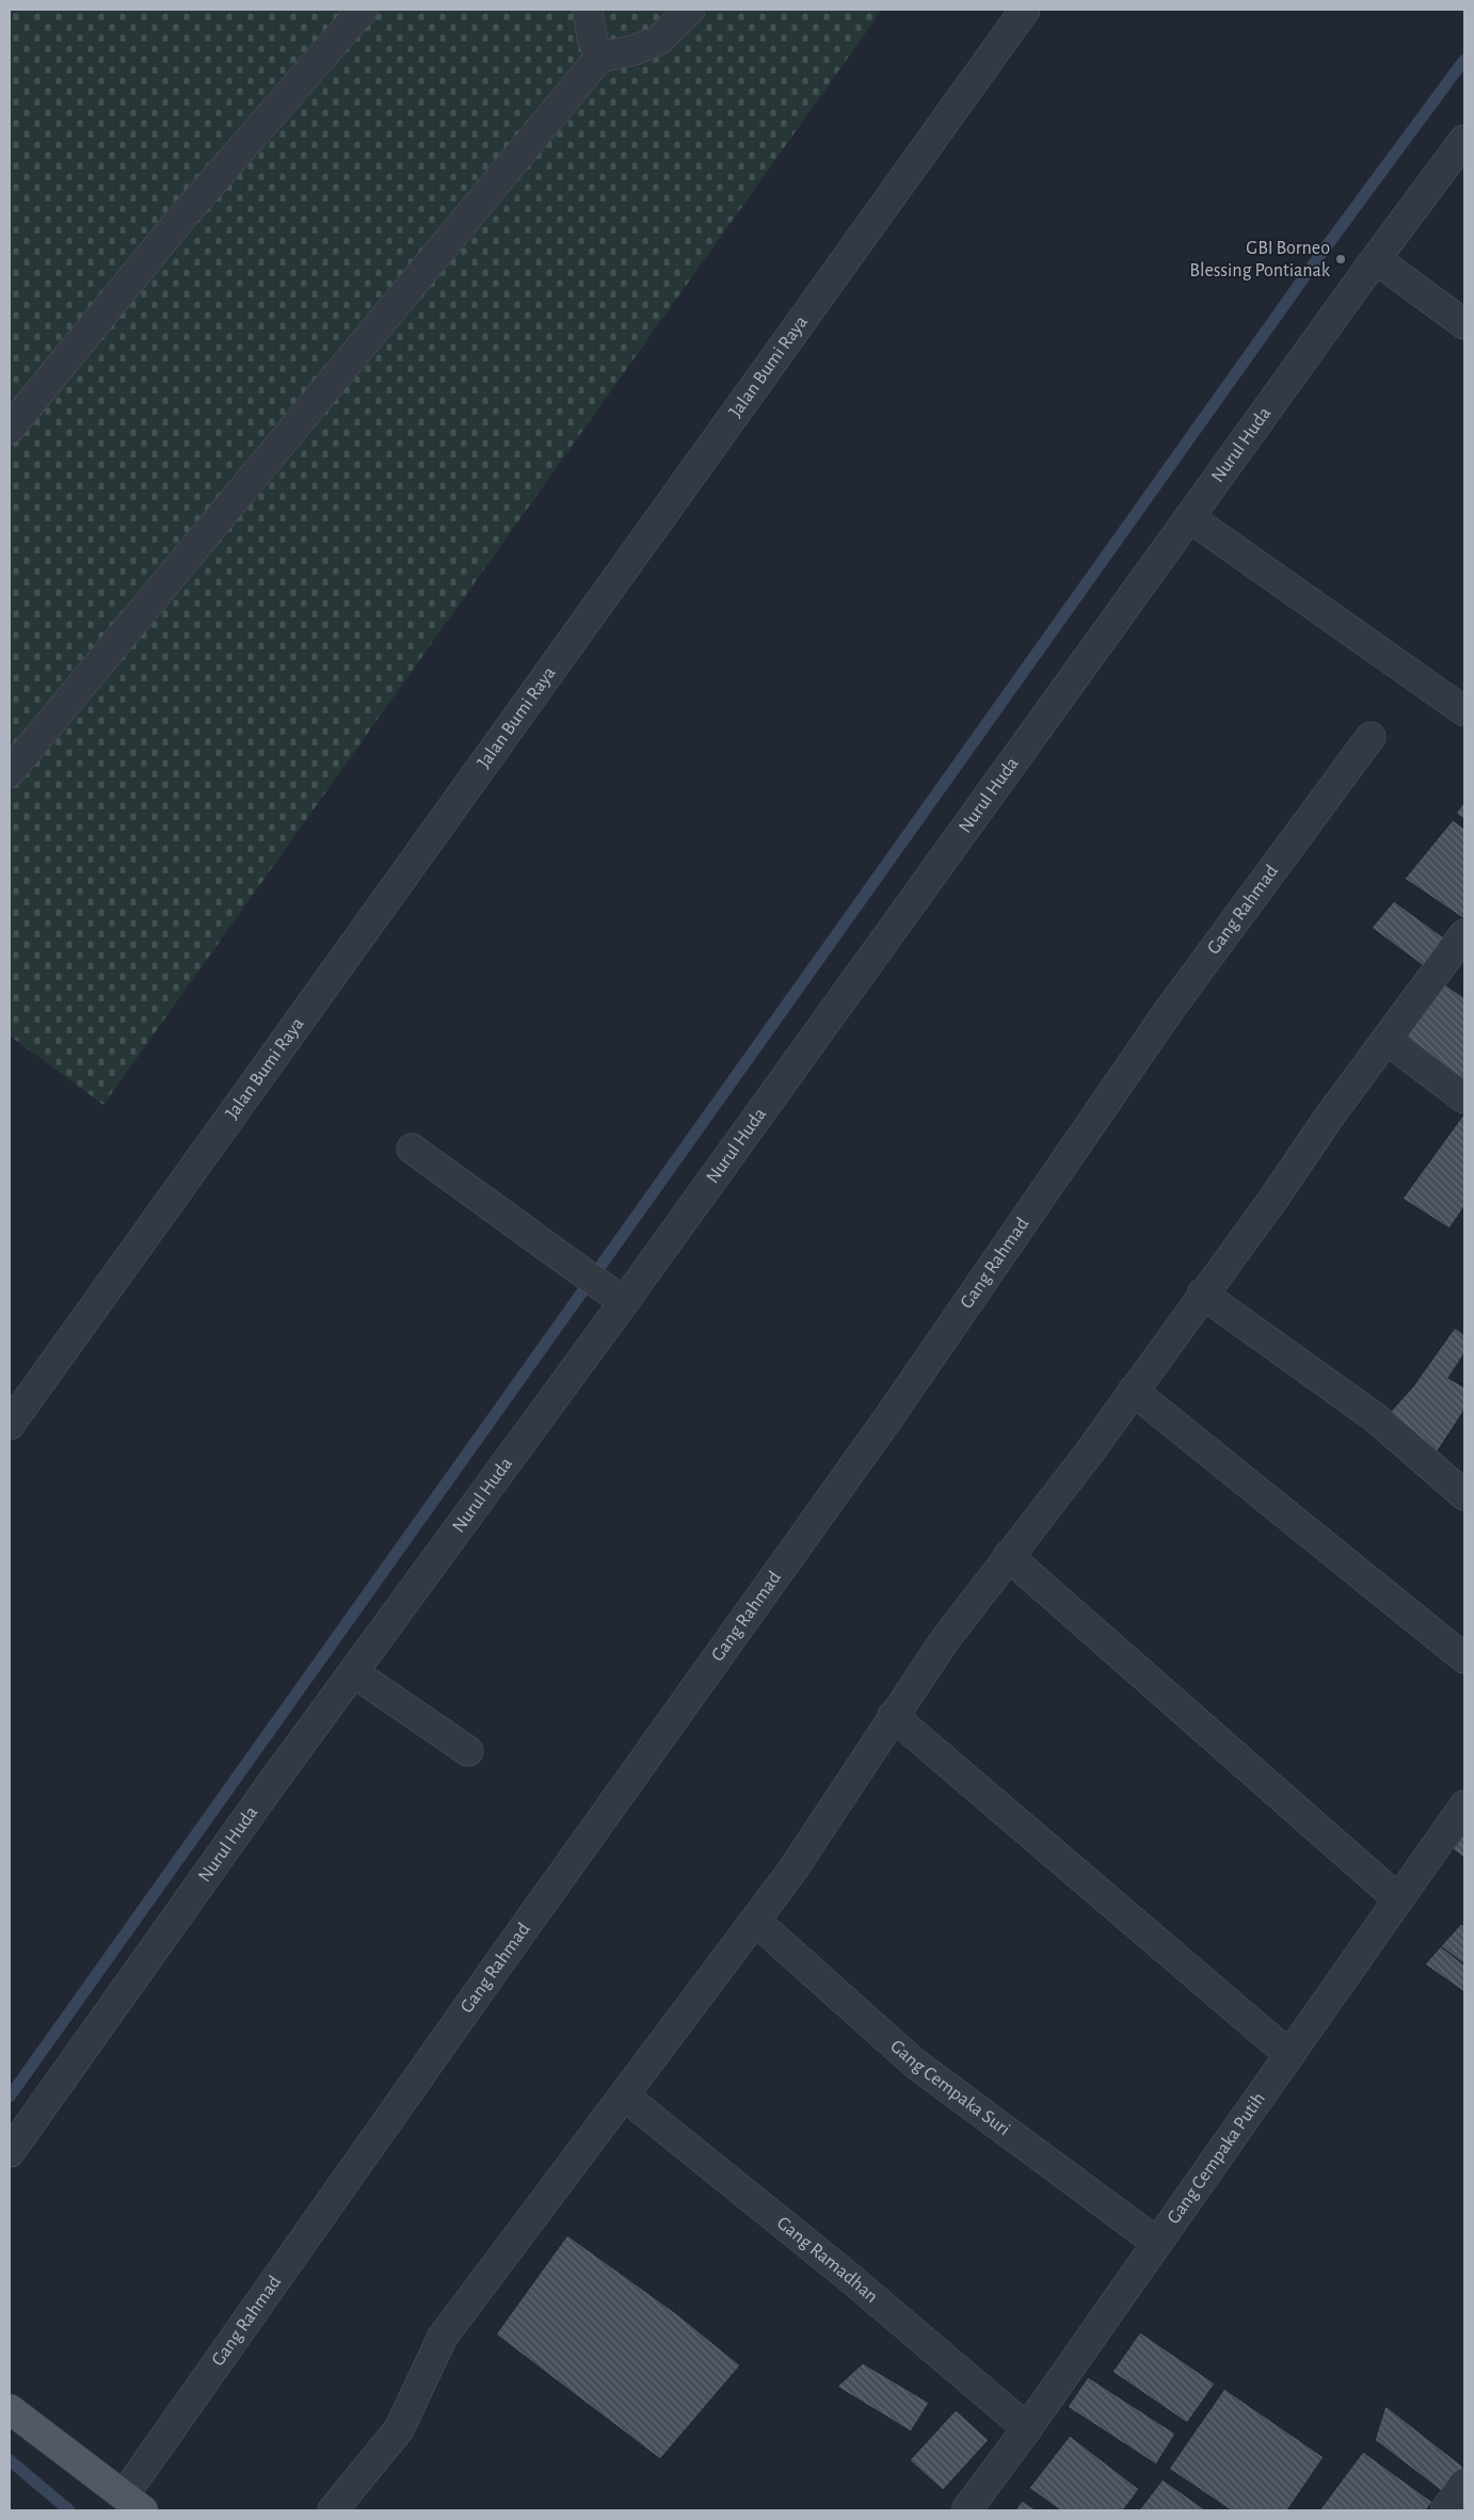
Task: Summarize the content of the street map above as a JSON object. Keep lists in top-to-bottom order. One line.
{"streets":{"street":["Jalan Bumi Raya","Nurul Huda","Gang Rahmad","Gang Cempaka Suri","Gang Cempaka Putih","Gang Ramadhan"]},"crossings":[["Gang Cempaka Suri","Gang Cempaka Putih"],["Gang Cempaka Putih","Gang Ramadhan"]],"places":["GBI Borneo Blessing Pontianak"]}
